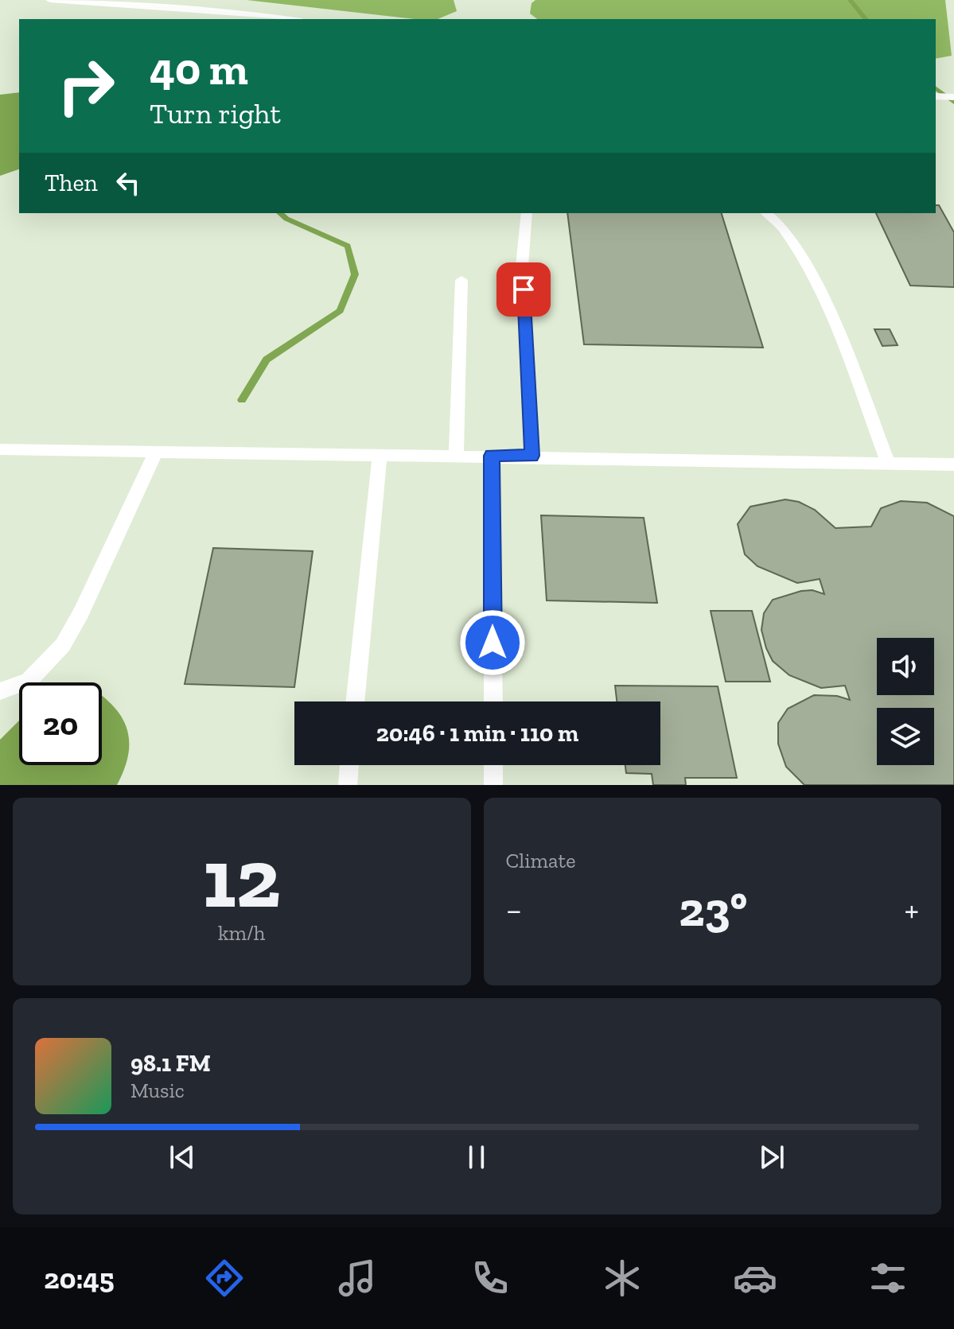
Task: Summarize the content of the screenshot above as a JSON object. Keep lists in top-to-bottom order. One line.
{"page":{"turn":["40 m","Turn right"],"then":"Then","limit":"20","trip":"20:46 · 1 min · 110 m","tile":[["12","km/h"],"Climate"],"heat":["−","23°","+"],"song":["98.1 FM","Music"],"tabs":"20:45"}}
